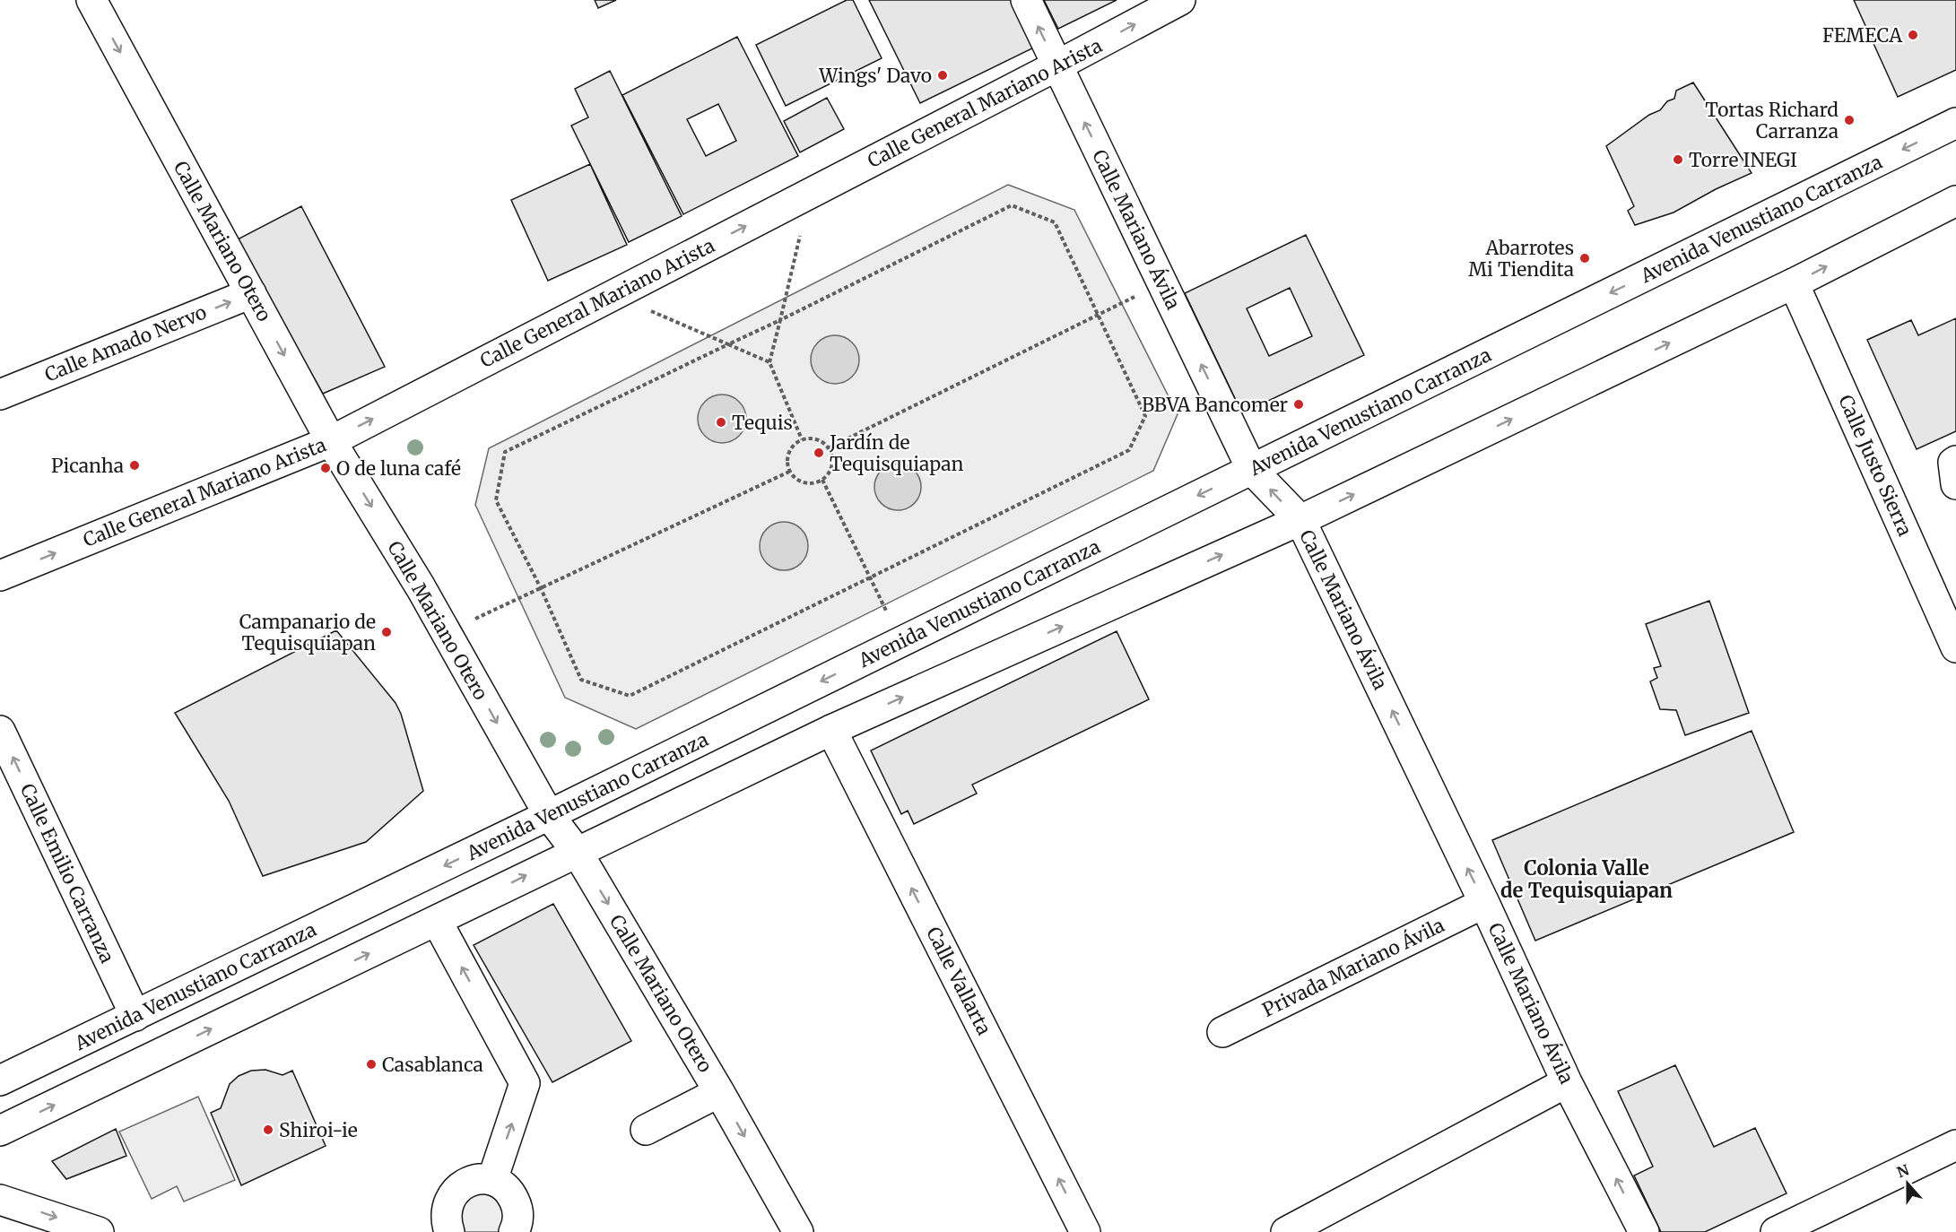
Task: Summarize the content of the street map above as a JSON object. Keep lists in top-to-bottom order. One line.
{"streets":{"street":["Calle General Mariano Arista","Avenida Venustiano Carranza","Calle Mariano Ávila","Calle Mariano Otero","Calle Amado Nervo","Calle Justo Sierra","Calle Emilio Carranza","Privada Mariano Ávila","Calle Vallarta"]},"crossings":[["Calle General Mariano Arista","Calle Mariano Ávila"],["Calle General Mariano Arista","Calle Mariano Otero"],["Avenida Venustiano Carranza","Calle Mariano Ávila"],["Avenida Venustiano Carranza","Calle Mariano Otero"],["Avenida Venustiano Carranza","Calle Emilio Carranza"],["Calle Mariano Ávila","Privada Mariano Ávila"],["Calle Mariano Otero","Calle Amado Nervo"]],"one_way":["Calle General Mariano Arista","Calle Mariano Ávila","Calle Mariano Otero","Calle Amado Nervo","Calle Emilio Carranza","Calle Vallarta"],"districts":["Colonia Valle de Tequisquiapan"],"places":["FEMECA","Wings' Davo","Tortas Richard Carranza","Torre INEGI","Abarrotes Mi Tiendita","BBVA Bancomer","Tequis","Jardín de Tequisquiapan","Picanha","O de luna café","Campanario de Tequisquiapan","Casablanca","Shiroi-ie"],"north":"top"}
